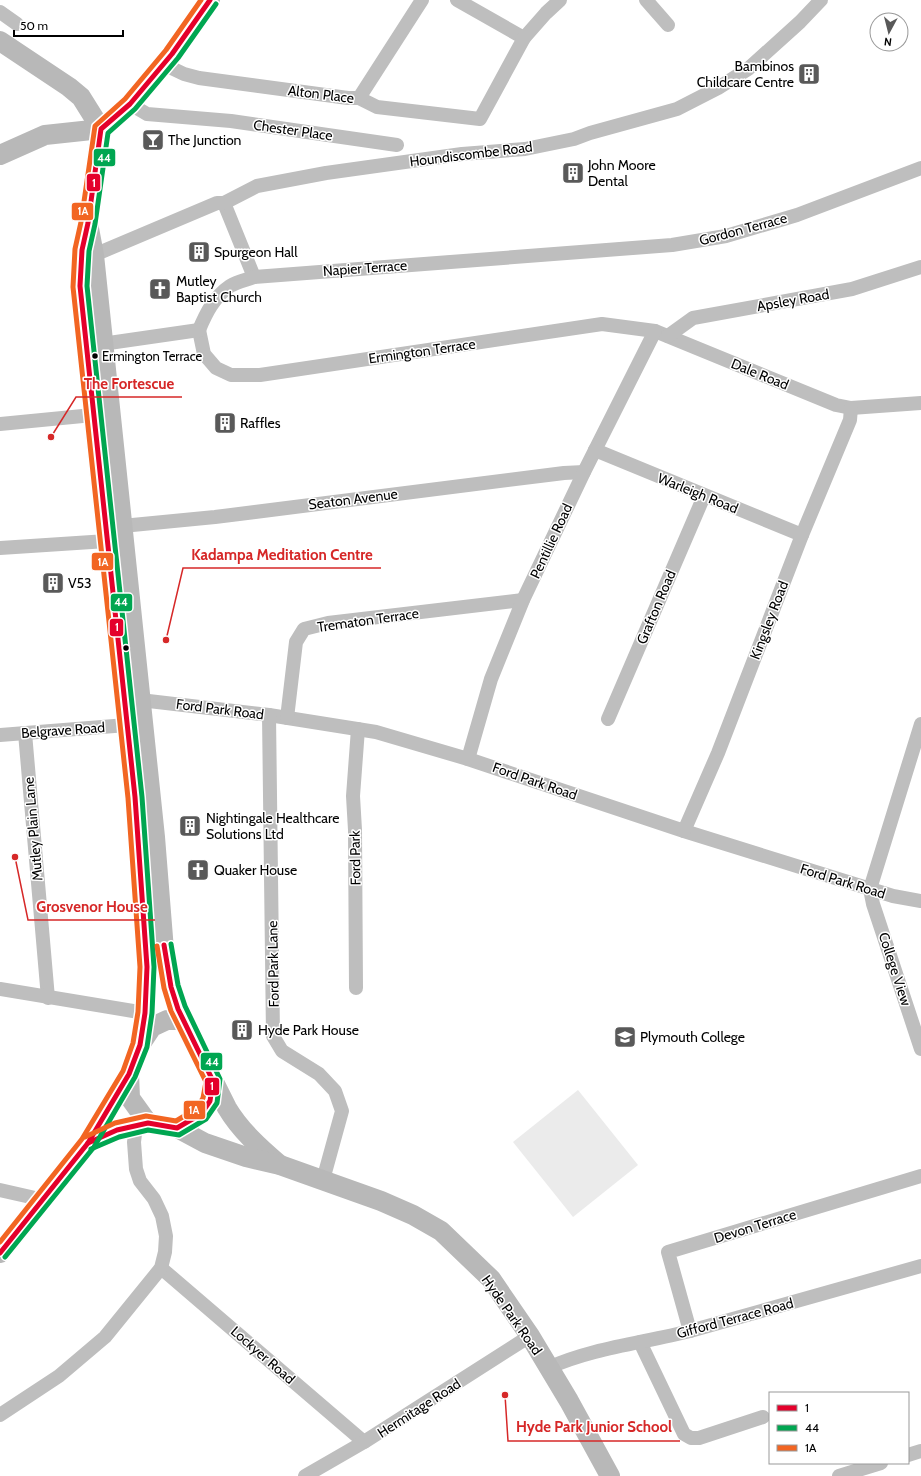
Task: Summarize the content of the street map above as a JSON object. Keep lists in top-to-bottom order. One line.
{"streets":{"main road":["Hyde Park Road"],"street":["Alton Place","Chester Place","Houndiscombe Road","Gordon Terrace","Napier Terrace","Apsley Road","Ermington Terrace","Dale Road","Warleigh Road","Seaton Avenue","Pentillie Road","Grafton Road","Trematon Terrace","Kingsley Road","Ford Park Road","Belgrave Road","Mutley Plain Lane","Ford Park","Ford Park Lane","College View","Devon Terrace","Gifford Terrace Road","Lockyer Road","Hermitage Road"]},"crossings":[["Gordon Terrace","Napier Terrace"],["Napier Terrace","Ermington Terrace"],["Apsley Road","Dale Road"],["Apsley Road","Pentillie Road"],["Ermington Terrace","Dale Road"],["Dale Road","Pentillie Road"],["Dale Road","Kingsley Road"],["Warleigh Road","Pentillie Road"],["Warleigh Road","Grafton Road"],["Warleigh Road","Kingsley Road"],["Seaton Avenue","Pentillie Road"],["Pentillie Road","Trematon Terrace"],["Pentillie Road","Ford Park Road"],["Trematon Terrace","Ford Park Road"],["Kingsley Road","Ford Park Road"],["Ford Park Road","Ford Park"],["Ford Park Road","Ford Park Lane"],["Ford Park Road","College View"],["Belgrave Road","Mutley Plain Lane"],["Ford Park Lane","Hyde Park Road"],["Devon Terrace","Gifford Terrace Road"],["Hyde Park Road","Gifford Terrace Road"],["Hyde Park Road","Hermitage Road"],["Lockyer Road","Hermitage Road"]],"places":{"building":["Bambinos Childcare Centre","John Moore Dental","Spurgeon Hall","Raffles","V53","Nightingale Healthcare Solutions Ltd","Hyde Park House"],"bar":["The Junction"],"church":["Mutley Baptist Church","Quaker House"],"other":["Ermington Terrace","The Fortescue","Kadampa Meditation Centre","Grosvenor House","Hyde Park Junior School"],"school or university":["Plymouth College"]},"lines":["transit line 1","transit line 1A","transit line 44"],"legend":["1","44","1A"],"scale_bar":"50 m","north":"bottom"}
